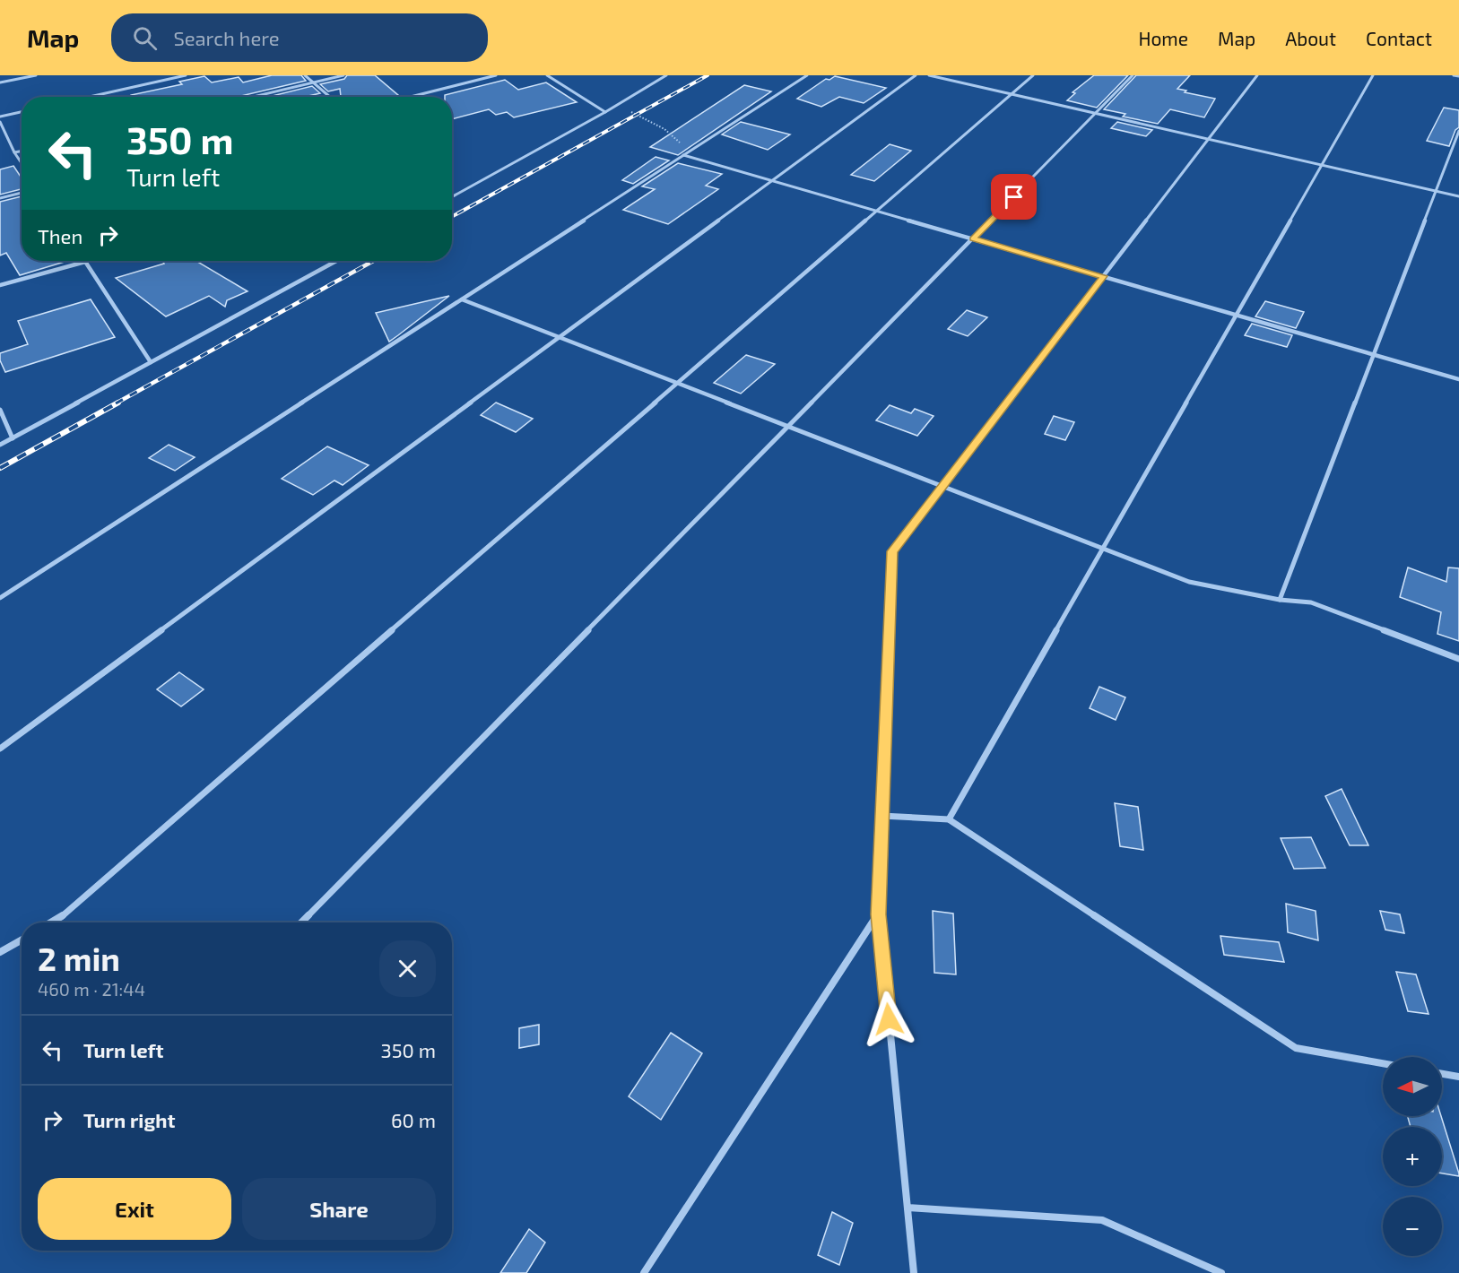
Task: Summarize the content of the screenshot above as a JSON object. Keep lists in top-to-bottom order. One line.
{"north":"left","page":{"header":"Map","search":"Search here","nav":["Home","Map","About","Contact"],"turn":["350 m","Turn left"],"then":"Then","heading":["2 min","460 m · 21:44"],"list":[{"name":"Turn left","value":"350 m"},{"name":"Turn right","value":"60 m"}],"map_buttons":["+","−"],"buttons":["Exit","Share"]}}
